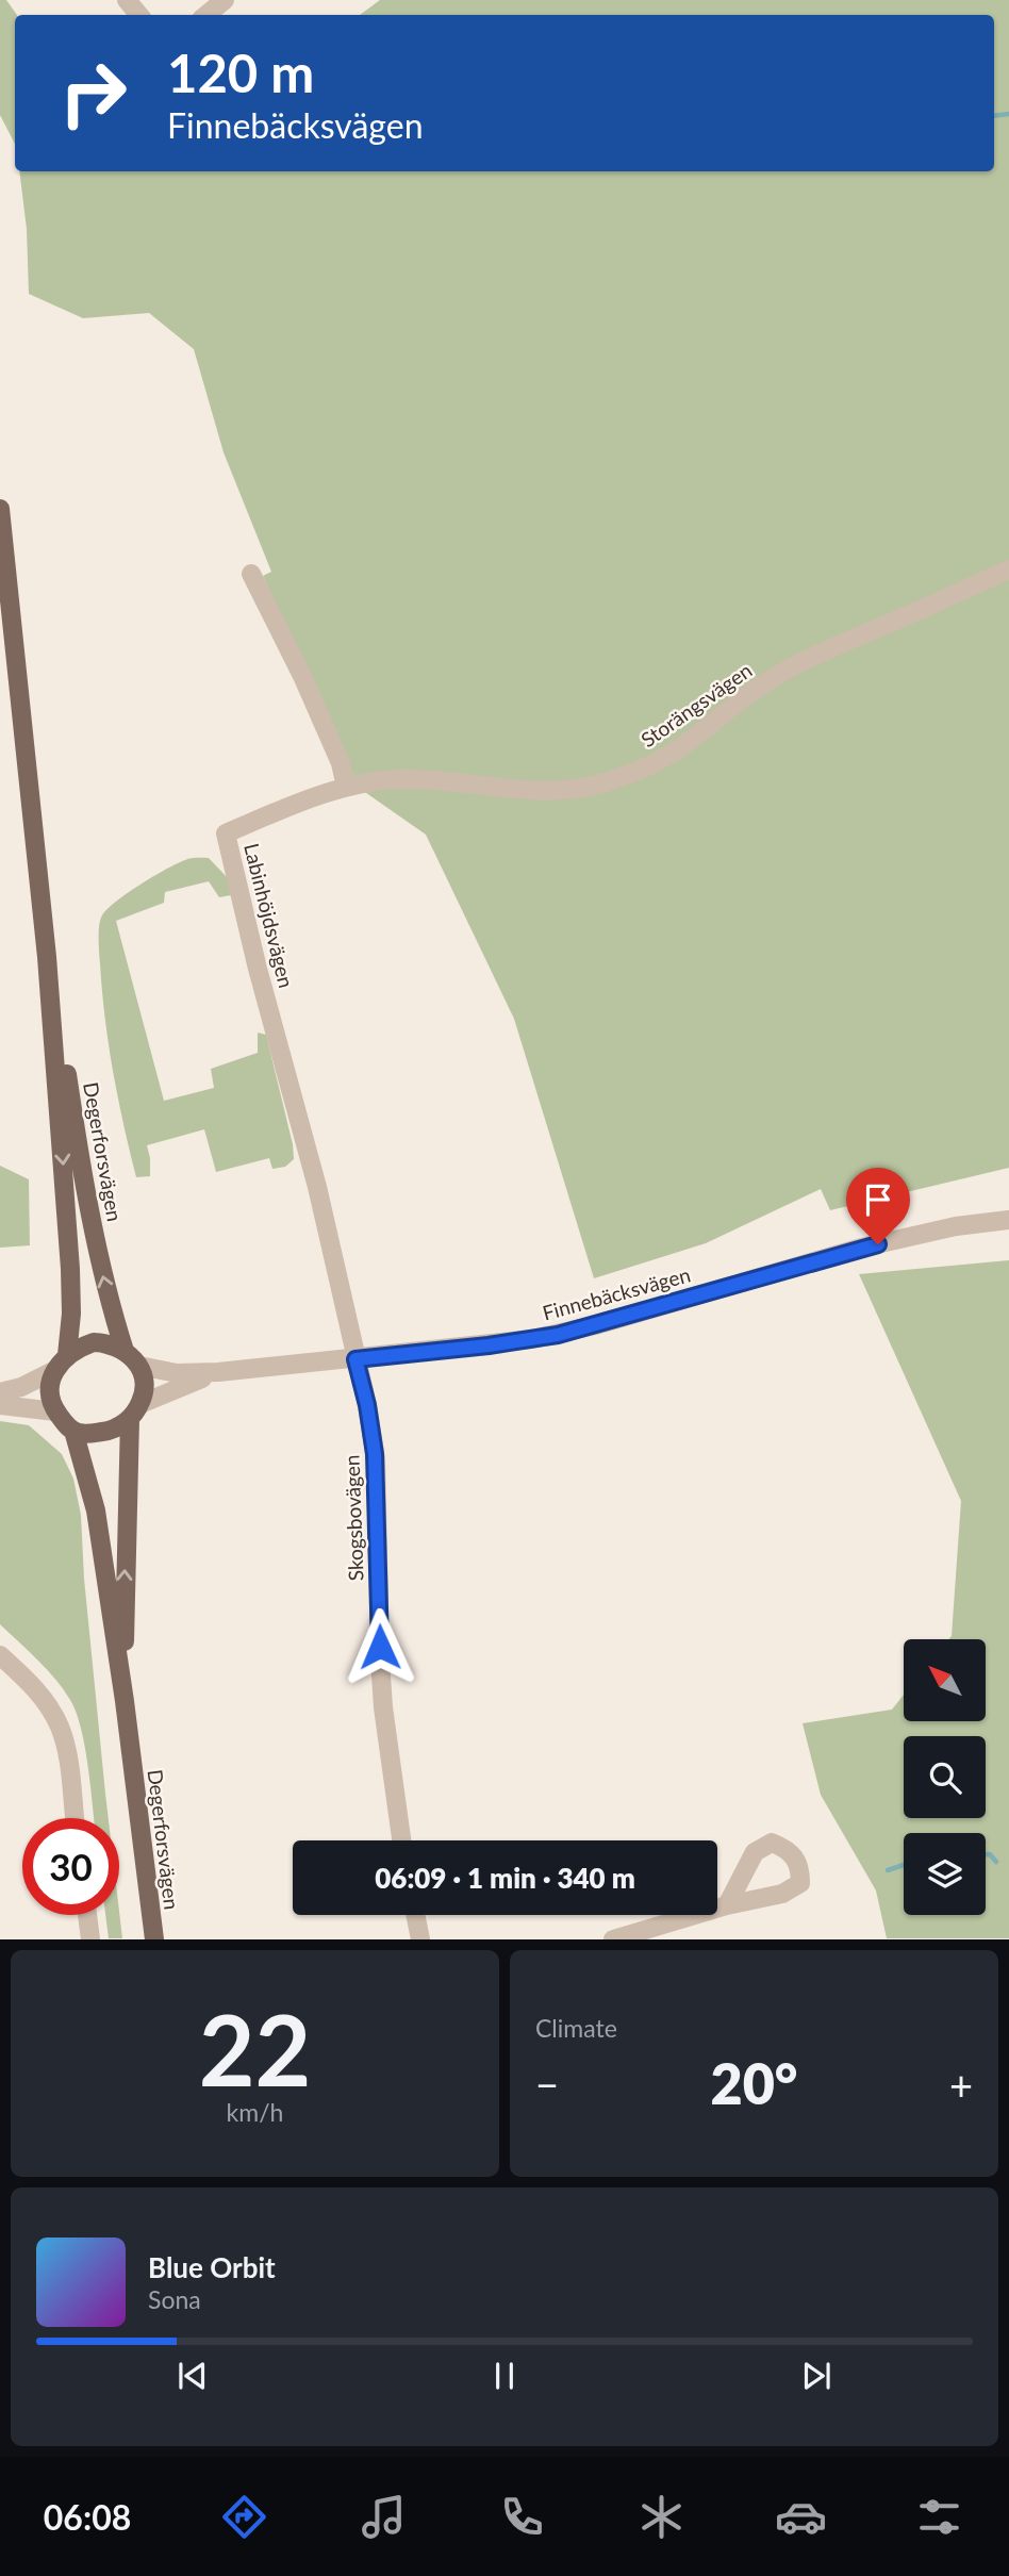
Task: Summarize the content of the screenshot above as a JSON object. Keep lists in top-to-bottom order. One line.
{"streets":{"main road":["Degerforsvägen"],"street":["Storängsvägen","Labinhöjdsvägen","Finnebäcksvägen","Skogsbovägen"]},"crossings":[["Storängsvägen","Labinhöjdsvägen"],["Labinhöjdsvägen","Finnebäcksvägen"],["Labinhöjdsvägen","Skogsbovägen"],["Degerforsvägen","Finnebäcksvägen"],["Finnebäcksvägen","Skogsbovägen"]],"north":"top left","page":{"turn":["120 m","Finnebäcksvägen"],"limit":"30","trip":"06:09 · 1 min · 340 m","tile":[["22","km/h"],"Climate"],"heat":["−","20°","+"],"song":["Blue Orbit","Sona"],"tabs":"06:08"}}
